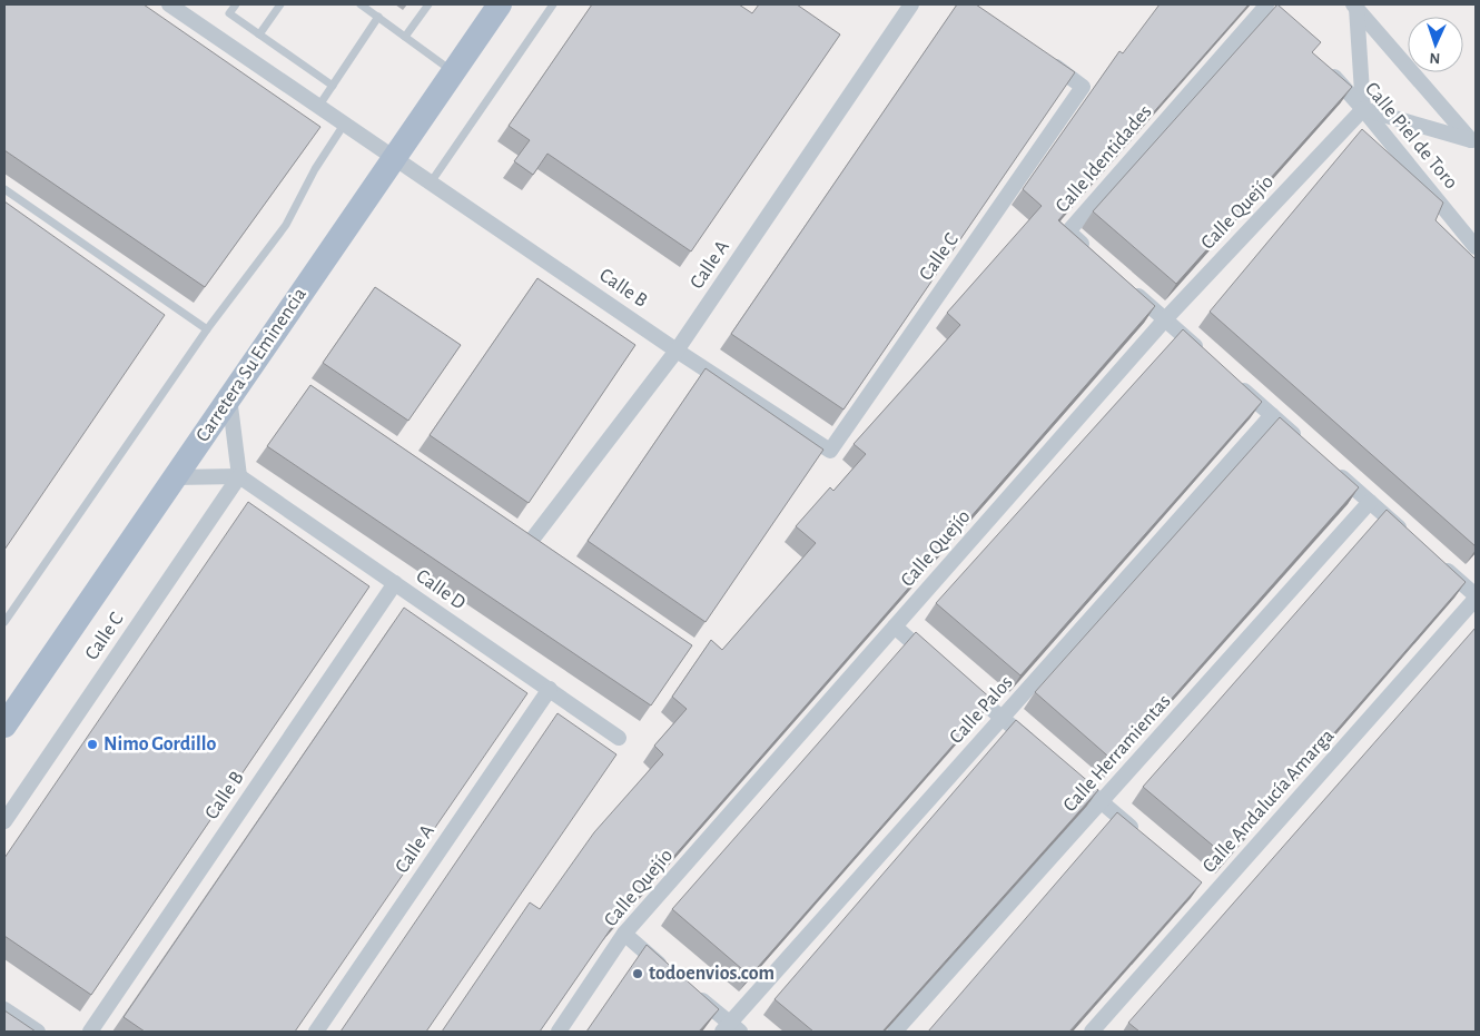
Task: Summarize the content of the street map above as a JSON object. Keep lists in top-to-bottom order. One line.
{"streets":{"main road":["Carretera Su Eminencia"],"street":["Calle Piel de Toro","Calle Identidades","Calle Quejío","Calle C","Calle A","Calle B","Calle D","Calle Palos","Calle Herramientas","Calle Andalucía Amarga"]},"crossings":[["Calle Piel de Toro","Calle Quejío"],["Calle C","Calle B"],["Calle C","Calle D"],["Calle A","Calle B"],["Calle A","Calle D"],["Calle B","Carretera Su Eminencia"],["Calle B","Calle D"]],"places":["Nimo Gordillo","todoenvios.com"],"north":"bottom"}
